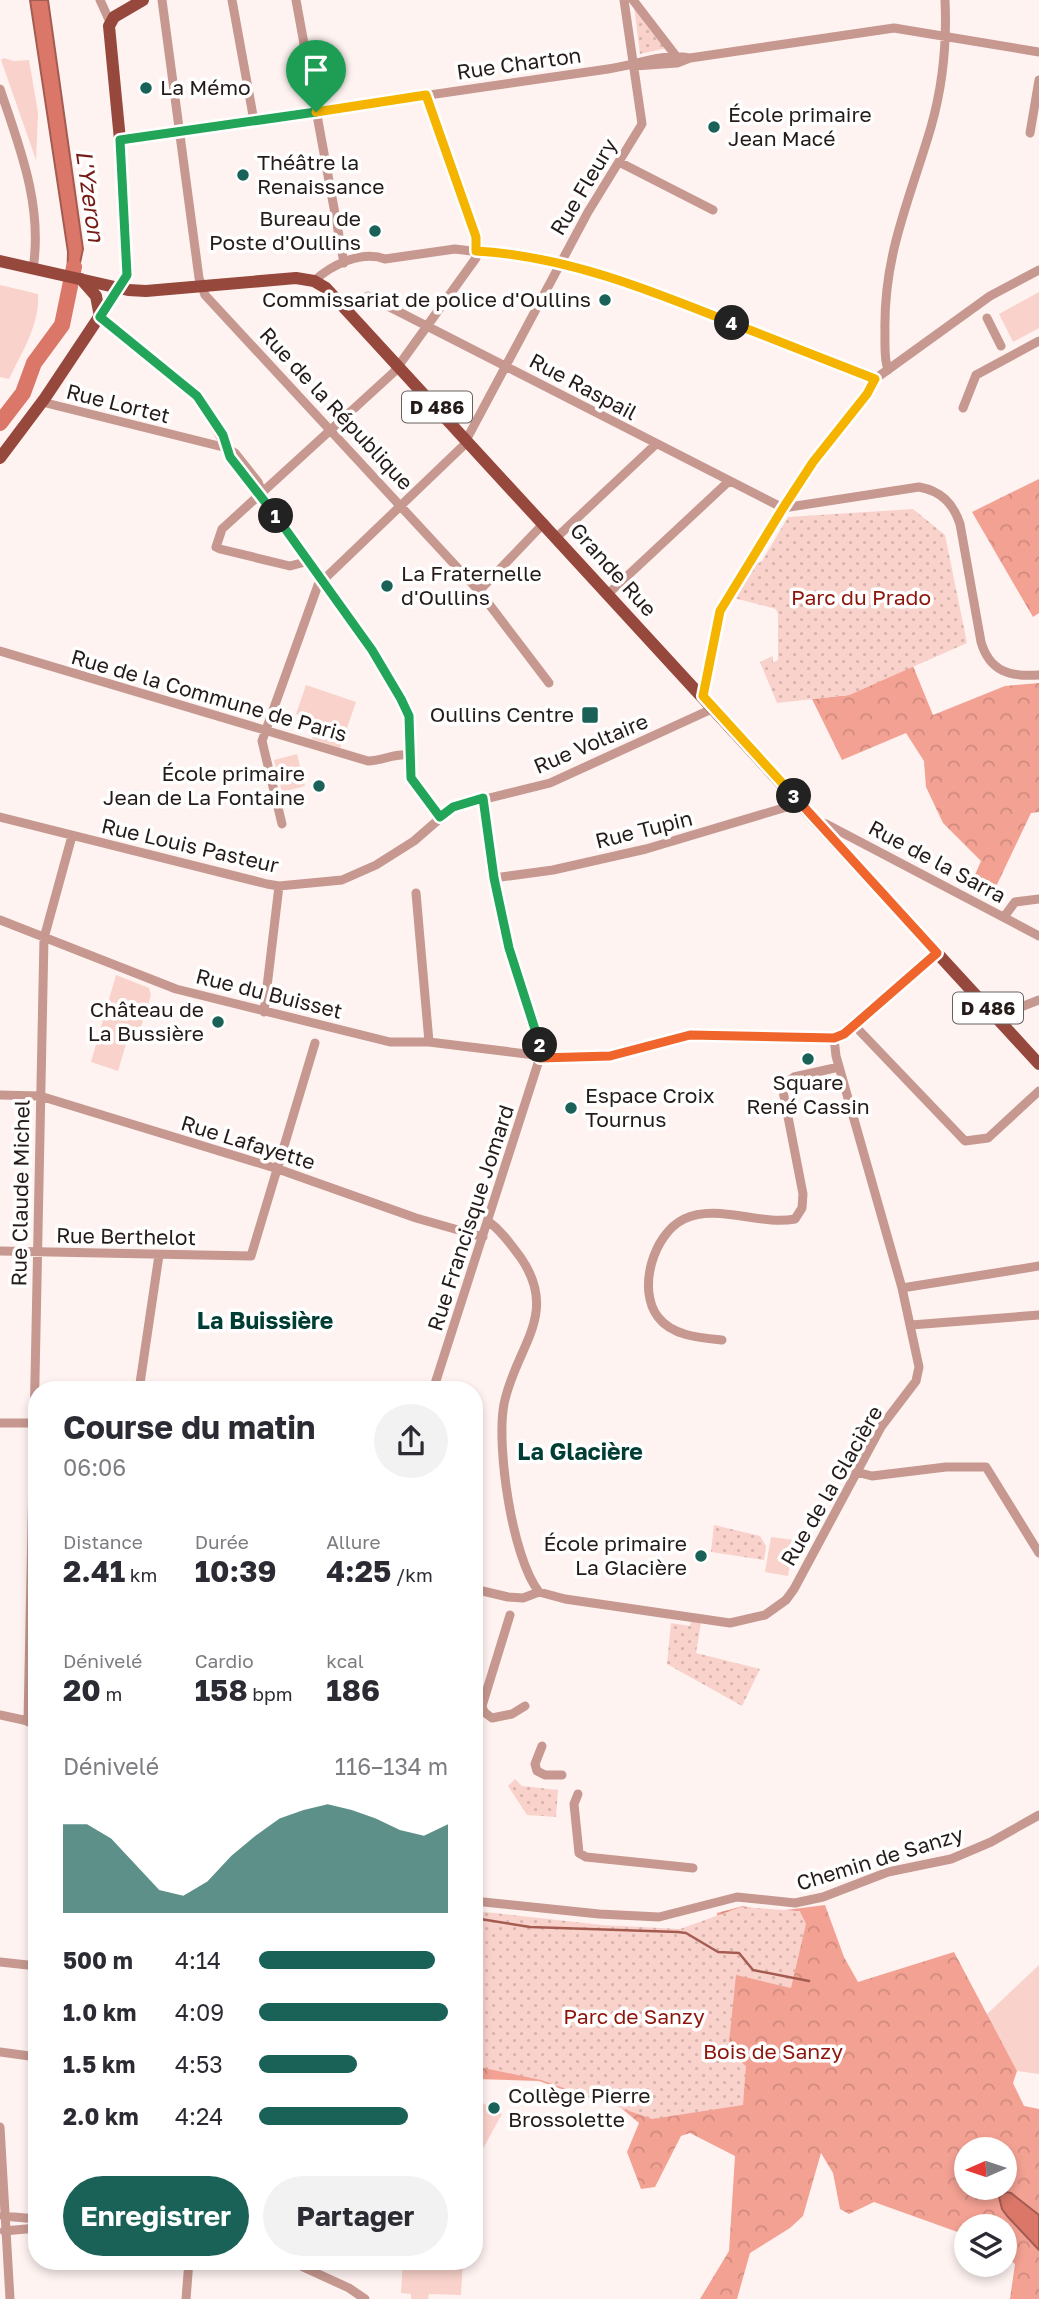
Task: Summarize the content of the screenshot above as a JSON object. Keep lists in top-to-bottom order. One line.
{"streets":{"main road":["D 486","Grande Rue"],"street":["Rue Charton","Rue Fleury","Rue Raspail","Rue Lortet","Rue de la République","Rue de la Commune de Paris","Rue Voltaire","Rue Tupin","Rue Louis Pasteur","Rue de la Sarra","Rue du Buisset","Rue Lafayette","Rue Claude Michel","Rue Francisque Jomard","Rue Berthelot","Rue de la Glacière","Chemin de Sanzy"]},"crossings":[["Rue Charton","Rue Fleury"],["Rue Charton","Rue de la République"],["Rue Fleury","Rue Raspail"],["Rue Fleury","Rue de la République"],["Rue Fleury","Grande Rue"],["Rue Fleury","Rue de la Commune de Paris"],["Grande Rue","Rue Voltaire"],["Grande Rue","Rue Tupin"],["Grande Rue","Rue de la Sarra"],["Rue Voltaire","Rue Louis Pasteur"],["Rue Louis Pasteur","Rue Claude Michel"],["Rue du Buisset","Rue Claude Michel"],["Rue du Buisset","Rue Francisque Jomard"],["Rue du Buisset","Rue de la Glacière"],["Rue Lafayette","Rue Claude Michel"],["Rue Lafayette","Rue Francisque Jomard"],["Rue Lafayette","Rue Berthelot"],["Rue Claude Michel","Rue Berthelot"]],"districts":["La Buissière","La Glacière"],"water":["L'Yzeron"],"parks":["Parc du Prado","Parc de Sanzy","Bois de Sanzy"],"places":{"other":["La Mémo","École primaire Jean Macé","Théâtre la Renaissance","Bureau de Poste d'Oullins","Commissariat de police d'Oullins","La Fraternelle d'Oullins","École primaire Jean de La Fontaine","Château de La Bussière","Square René Cassin","Espace Croix Tournus","École primaire La Glacière","Collège Pierre Brossolette"],"transit":["Oullins Centre"]},"north":"left","page":{"pins":["4","1","3","2"],"heading":["Course du matin","06:06"],"stats":[["Distance","2.41 km"],["Durée","10:39"],["Allure","4:25 /km"],["Dénivelé","20 m"],["Cardio","158 bpm"],["kcal","186"]],"chart":["Dénivelé","116–134 m"],"list":[{"name":"500 m","note":"4:14"},{"name":"1.0 km","note":"4:09"},{"name":"1.5 km","note":"4:53"},{"name":"2.0 km","note":"4:24"}],"buttons":["Enregistrer","Partager"]}}
